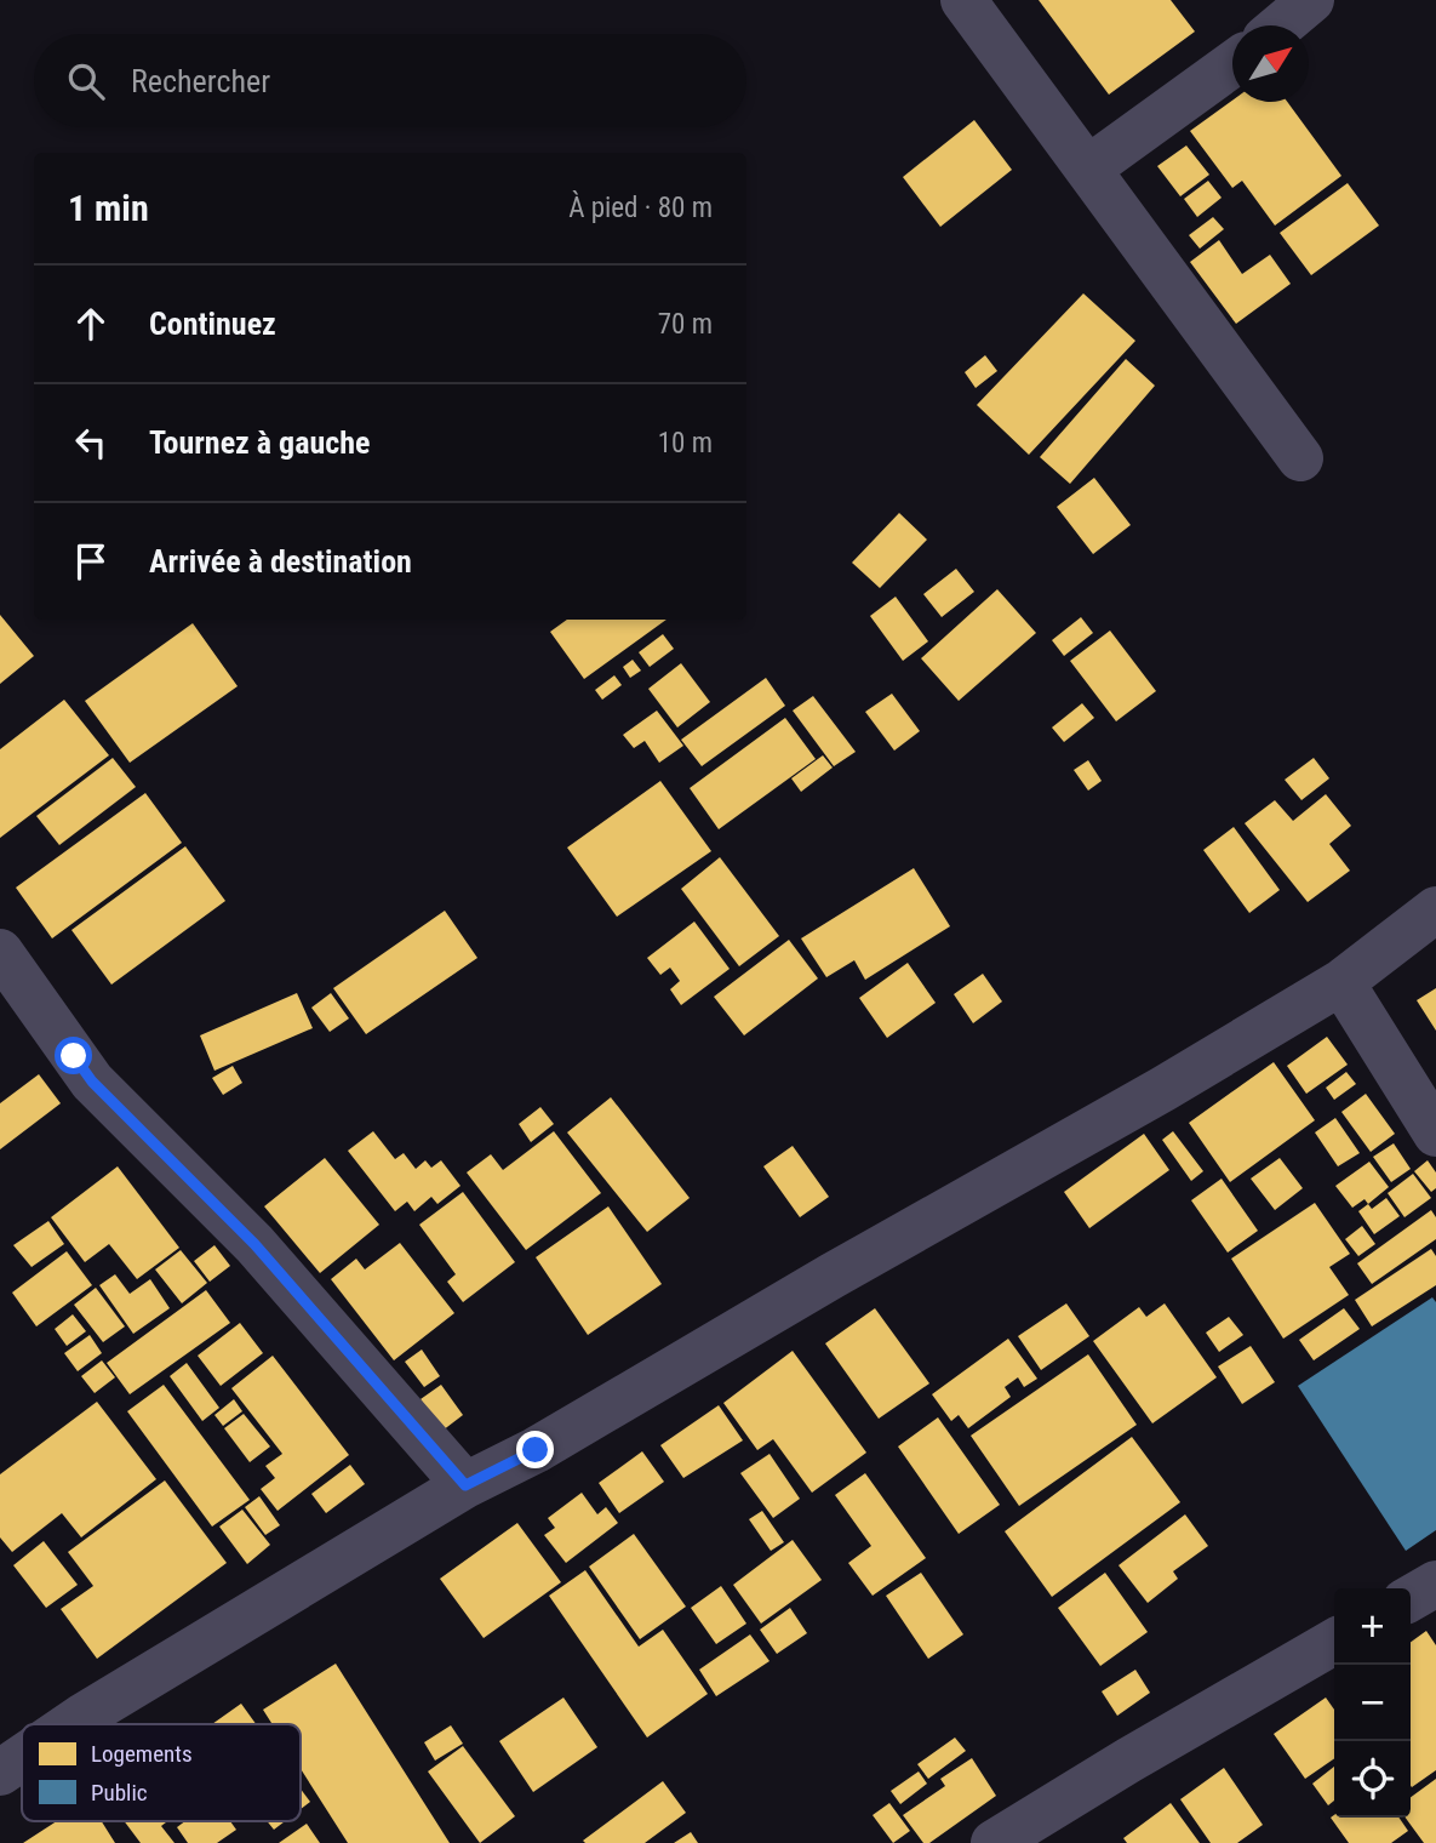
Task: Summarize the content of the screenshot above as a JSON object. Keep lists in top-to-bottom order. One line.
{"legend":["Logements","Public"],"north":"top right","page":{"search":"Rechercher","heading":["1 min","À pied · 80 m"],"list":[["Continuez","70 m"],["Tournez à gauche","10 m"],"Arrivée à destination"],"map_buttons":["+","−"]}}
